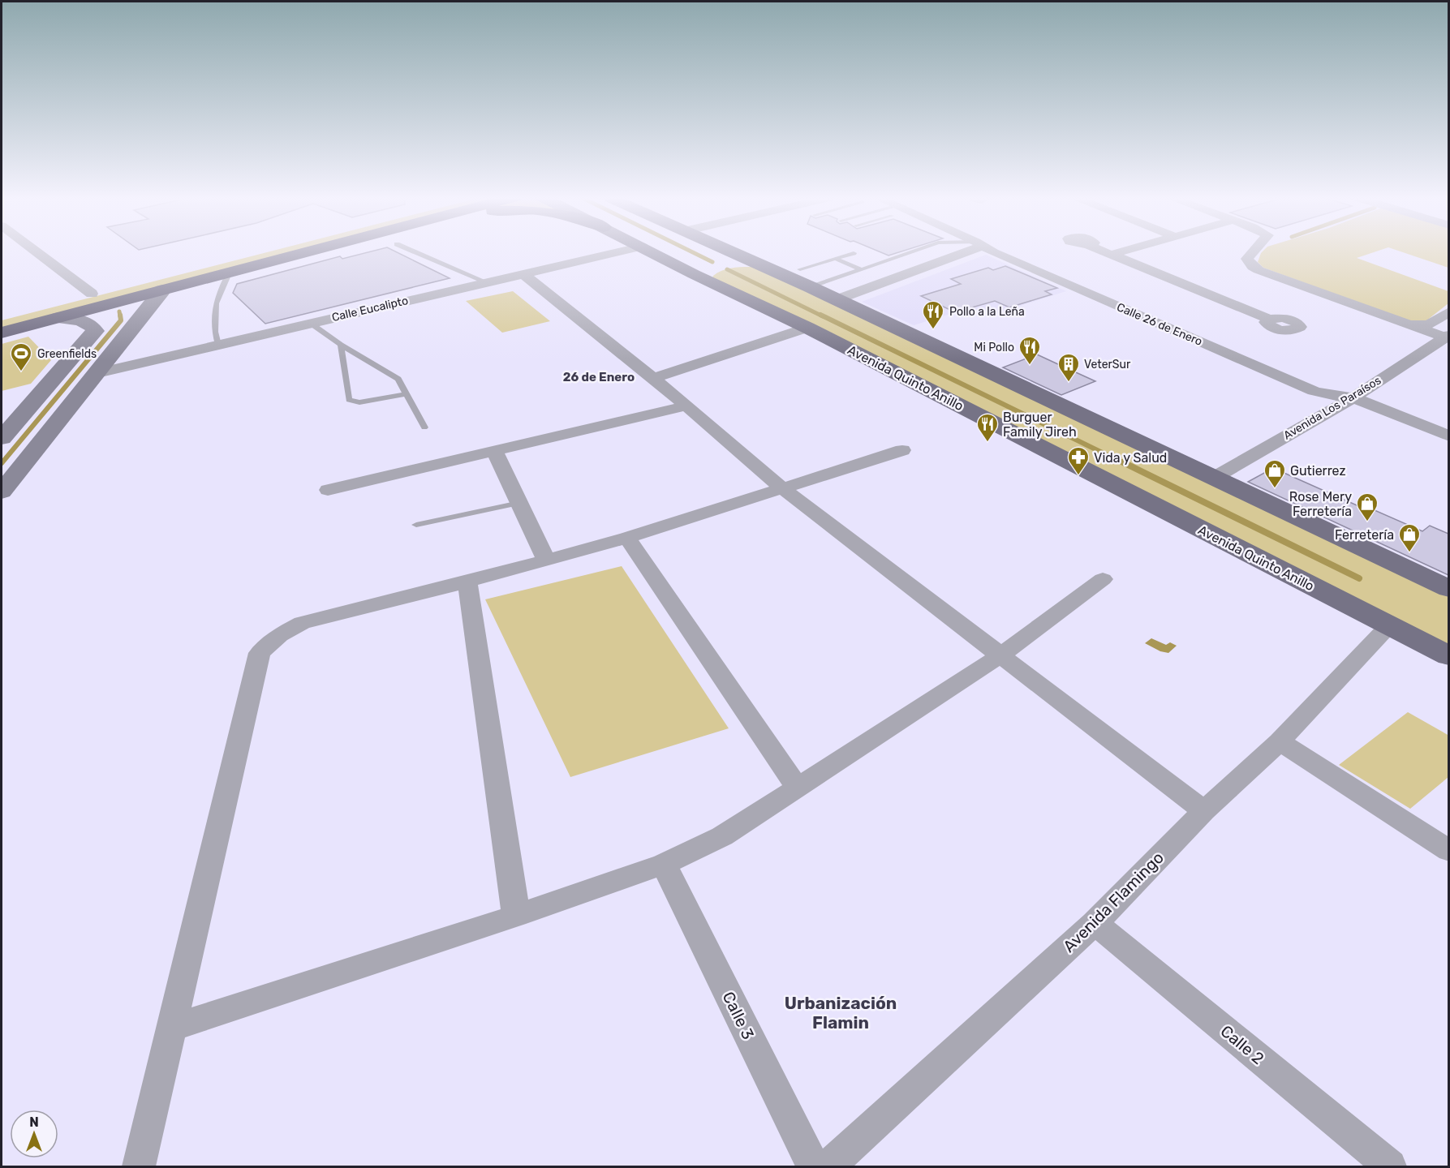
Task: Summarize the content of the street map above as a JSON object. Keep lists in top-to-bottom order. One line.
{"streets":{"main road":["Avenida Quinto Anillo"],"street":["Calle Eucalipto","Calle 26 de Enero","Avenida Los Paraísos","Avenida Flamingo","Calle 3","Calle 2"]},"crossings":[["Calle 26 de Enero","Avenida Los Paraísos"],["Avenida Quinto Anillo","Avenida Flamingo"],["Avenida Flamingo","Calle 2"]],"districts":["26 de Enero","Urbanización Flamin"],"places":{"restaurant":["Pollo a la Leña","Mi Pollo","Burguer Family Jireh"],"sports":["Greenfields"],"building":["VeterSur"],"pharmacy":["Vida y Salud"],"shop":["Gutierrez","Rose Mery Ferretería","Ferretería"]},"north":"top"}
